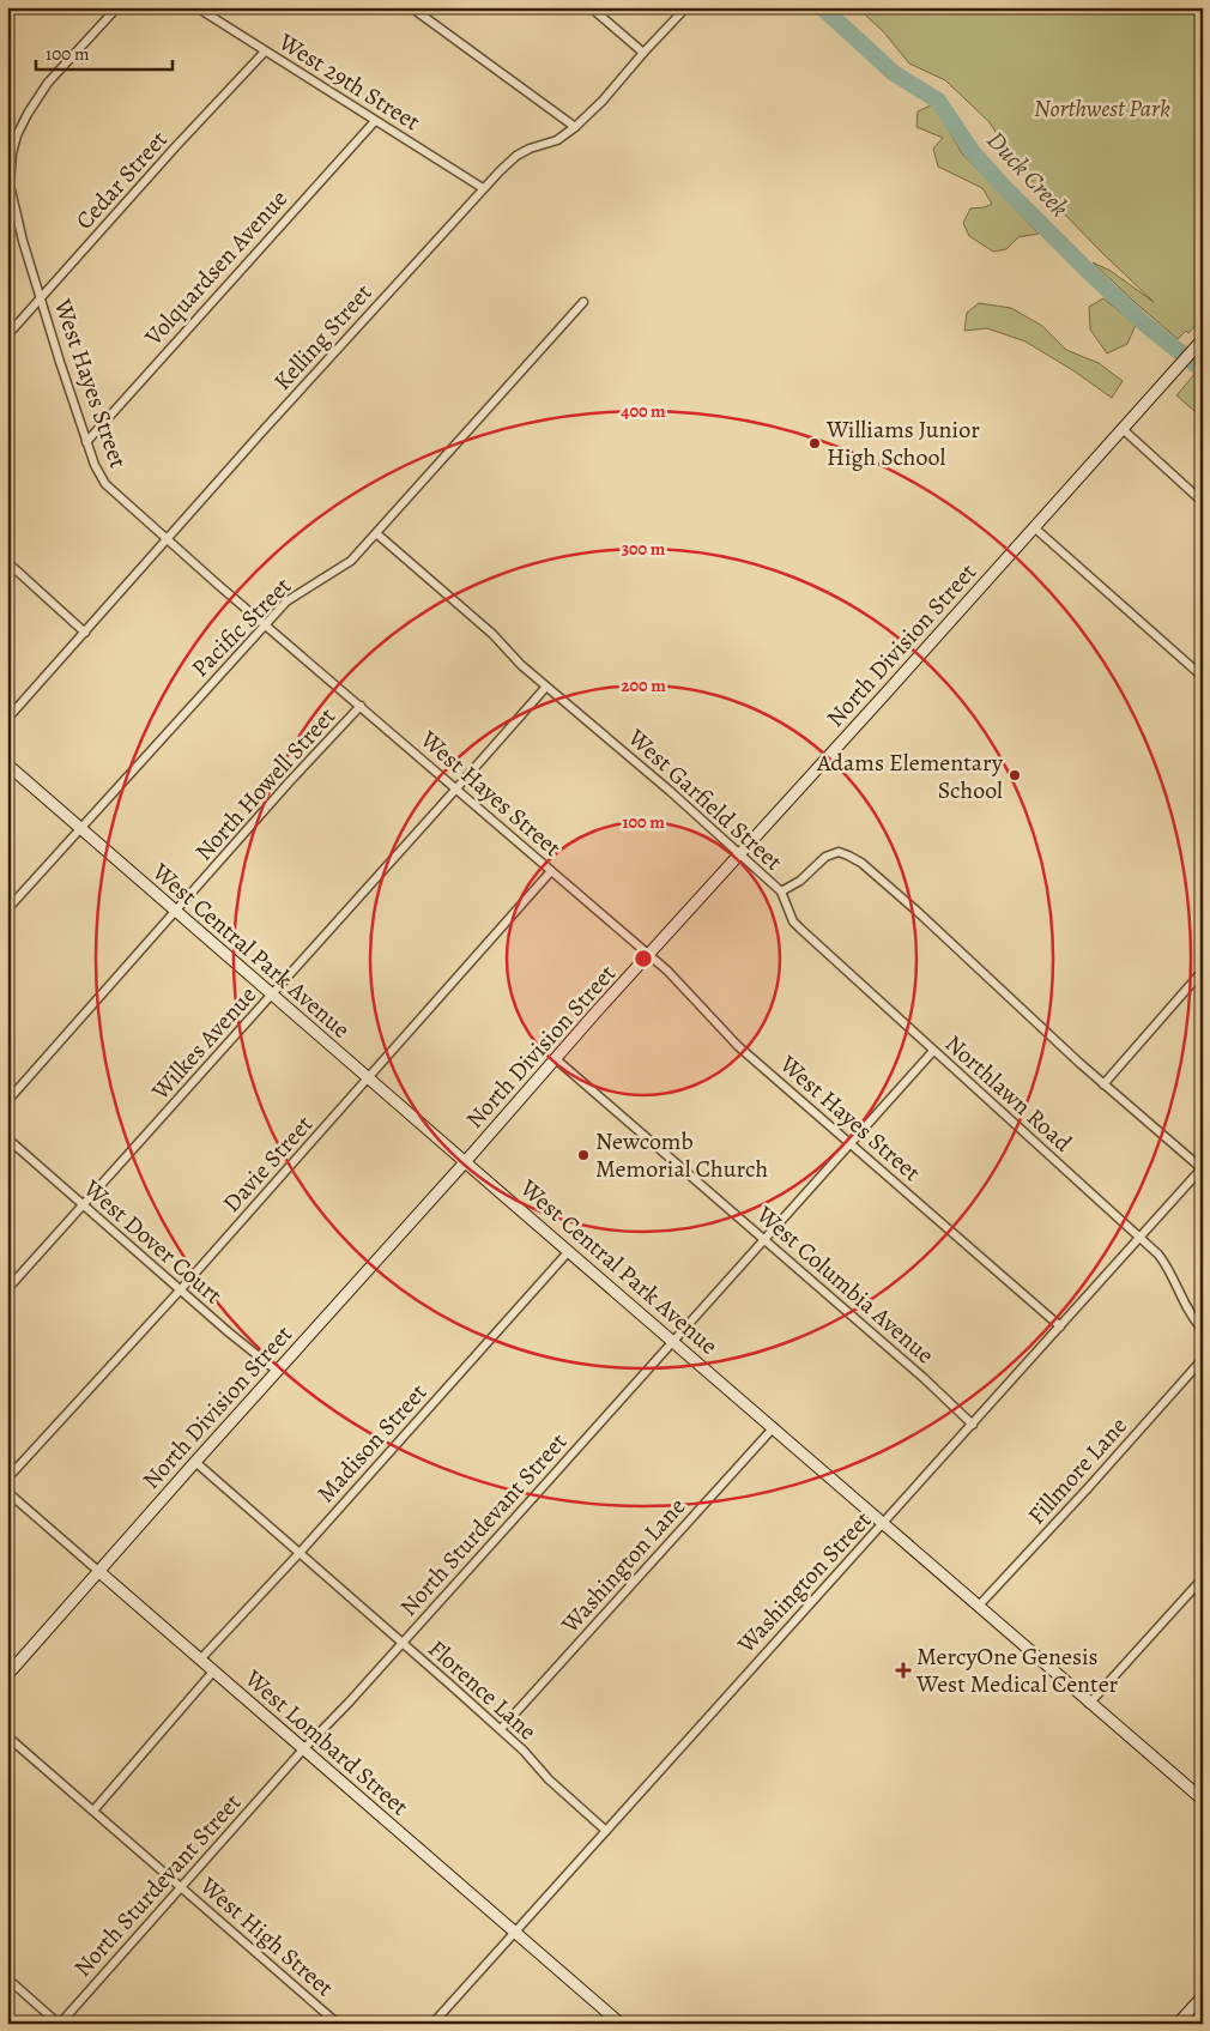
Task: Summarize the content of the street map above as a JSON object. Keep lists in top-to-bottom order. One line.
{"streets":{"main road":["North Division Street","West Central Park Avenue","West Lombard Street"],"street":["West 29th Street","Cedar Street","Volquardsen Avenue","Kelling Street","West Hayes Street","Pacific Street","North Howell Street","West Garfield Street","Wilkes Avenue","Northlawn Road","Davie Street","West Dover Court","West Columbia Avenue","Madison Street","Fillmore Lane","North Sturdevant Street","Washington Lane","Washington Street","Florence Lane","West High Street"]},"crossings":[["West 29th Street","Cedar Street"],["West 29th Street","Volquardsen Avenue"],["West 29th Street","Kelling Street"],["Cedar Street","West Hayes Street"],["Volquardsen Avenue","West Hayes Street"],["Kelling Street","West Hayes Street"],["West Hayes Street","Pacific Street"],["West Hayes Street","North Division Street"],["West Hayes Street","North Howell Street"],["West Hayes Street","Wilkes Avenue"],["West Hayes Street","Davie Street"],["West Hayes Street","North Sturdevant Street"],["West Hayes Street","Washington Street"],["Pacific Street","West Garfield Street"],["Pacific Street","West Central Park Avenue"],["North Division Street","West Garfield Street"],["North Division Street","West Central Park Avenue"],["North Division Street","West Dover Court"],["North Division Street","West Columbia Avenue"],["North Division Street","Florence Lane"],["North Division Street","West Lombard Street"],["North Howell Street","West Central Park Avenue"],["West Garfield Street","Wilkes Avenue"],["West Garfield Street","Northlawn Road"],["West Garfield Street","Washington Street"],["West Central Park Avenue","Wilkes Avenue"],["West Central Park Avenue","Davie Street"],["West Central Park Avenue","Madison Street"],["West Central Park Avenue","Fillmore Lane"],["West Central Park Avenue","North Sturdevant Street"],["West Central Park Avenue","Washington Lane"],["West Central Park Avenue","Washington Street"],["Wilkes Avenue","West Dover Court"],["Northlawn Road","North Sturdevant Street"],["Northlawn Road","Washington Street"],["Davie Street","West Dover Court"],["West Columbia Avenue","North Sturdevant Street"],["West Columbia Avenue","Washington Street"],["Madison Street","Florence Lane"],["Madison Street","West Lombard Street"],["North Sturdevant Street","Florence Lane"],["North Sturdevant Street","West Lombard Street"],["North Sturdevant Street","West High Street"],["Washington Lane","Florence Lane"],["Washington Street","Florence Lane"],["Washington Street","West Lombard Street"]],"water":["Duck Creek"],"parks":["Northwest Park"],"places":{"other":["Williams Junior High School","Adams Elementary School","Newcomb Memorial Church"],"health":["MercyOne Genesis West Medical Center"]},"scale_bar":"100 m","rings":["400 m","300 m","200 m","100 m"]}
